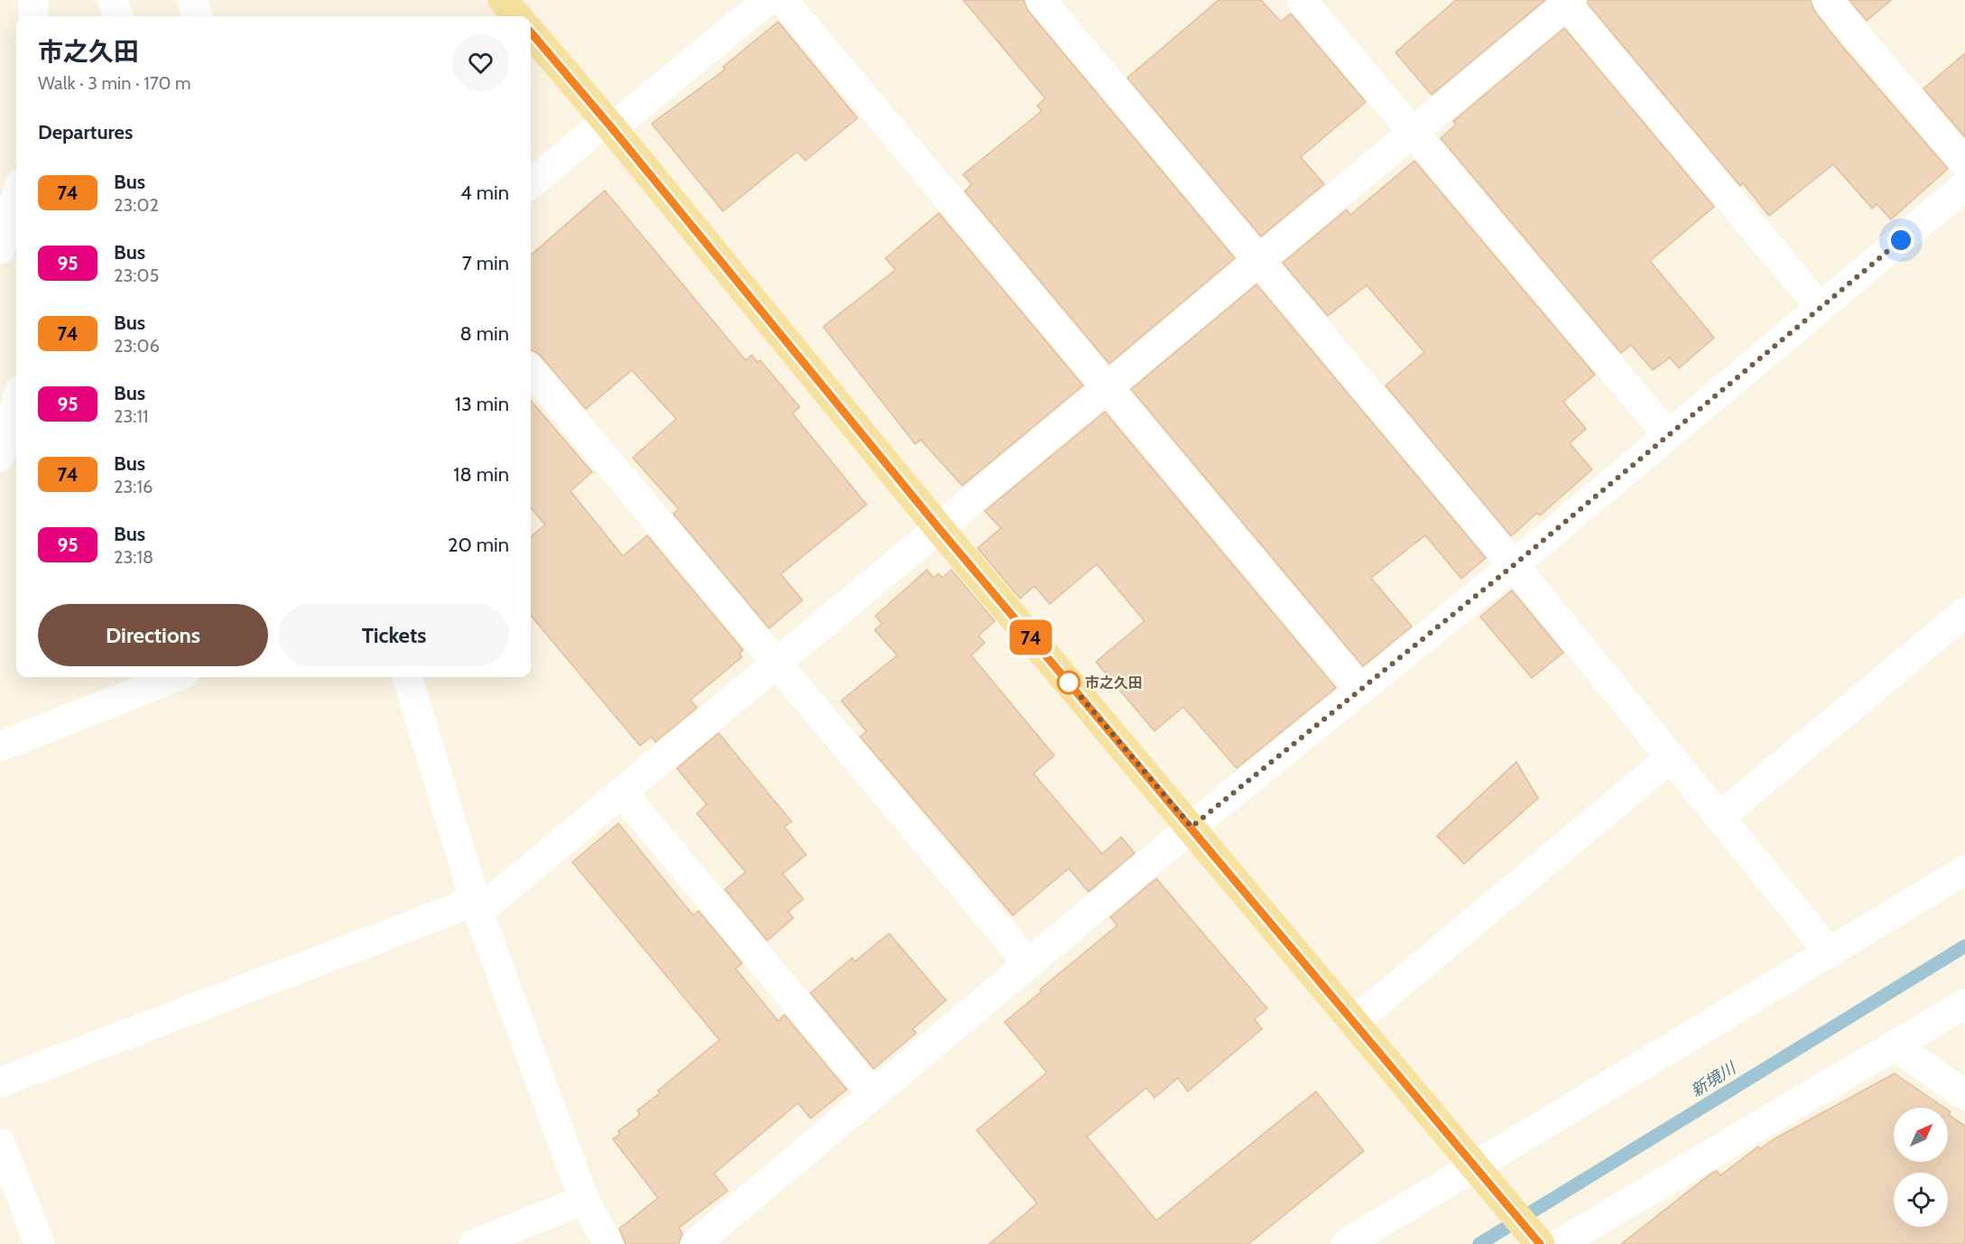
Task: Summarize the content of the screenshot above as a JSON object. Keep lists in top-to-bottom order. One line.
{"water":["新境川"],"places":["市之久田"],"lines":["bus line 74"],"north":"top right","page":{"on_map":"74","heading":[["市之久田","Walk · 3 min · 170 m"],"Departures"],"list":[{"mark":"74","name":"Bus","note":"23:02","value":"4 min"},{"mark":"95","name":"Bus","note":"23:05","value":"7 min"},{"mark":"74","name":"Bus","note":"23:06","value":"8 min"},{"mark":"95","name":"Bus","note":"23:11","value":"13 min"},{"mark":"74","name":"Bus","note":"23:16","value":"18 min"},{"mark":"95","name":"Bus","note":"23:18","value":"20 min"}],"buttons":["Directions","Tickets"]}}
